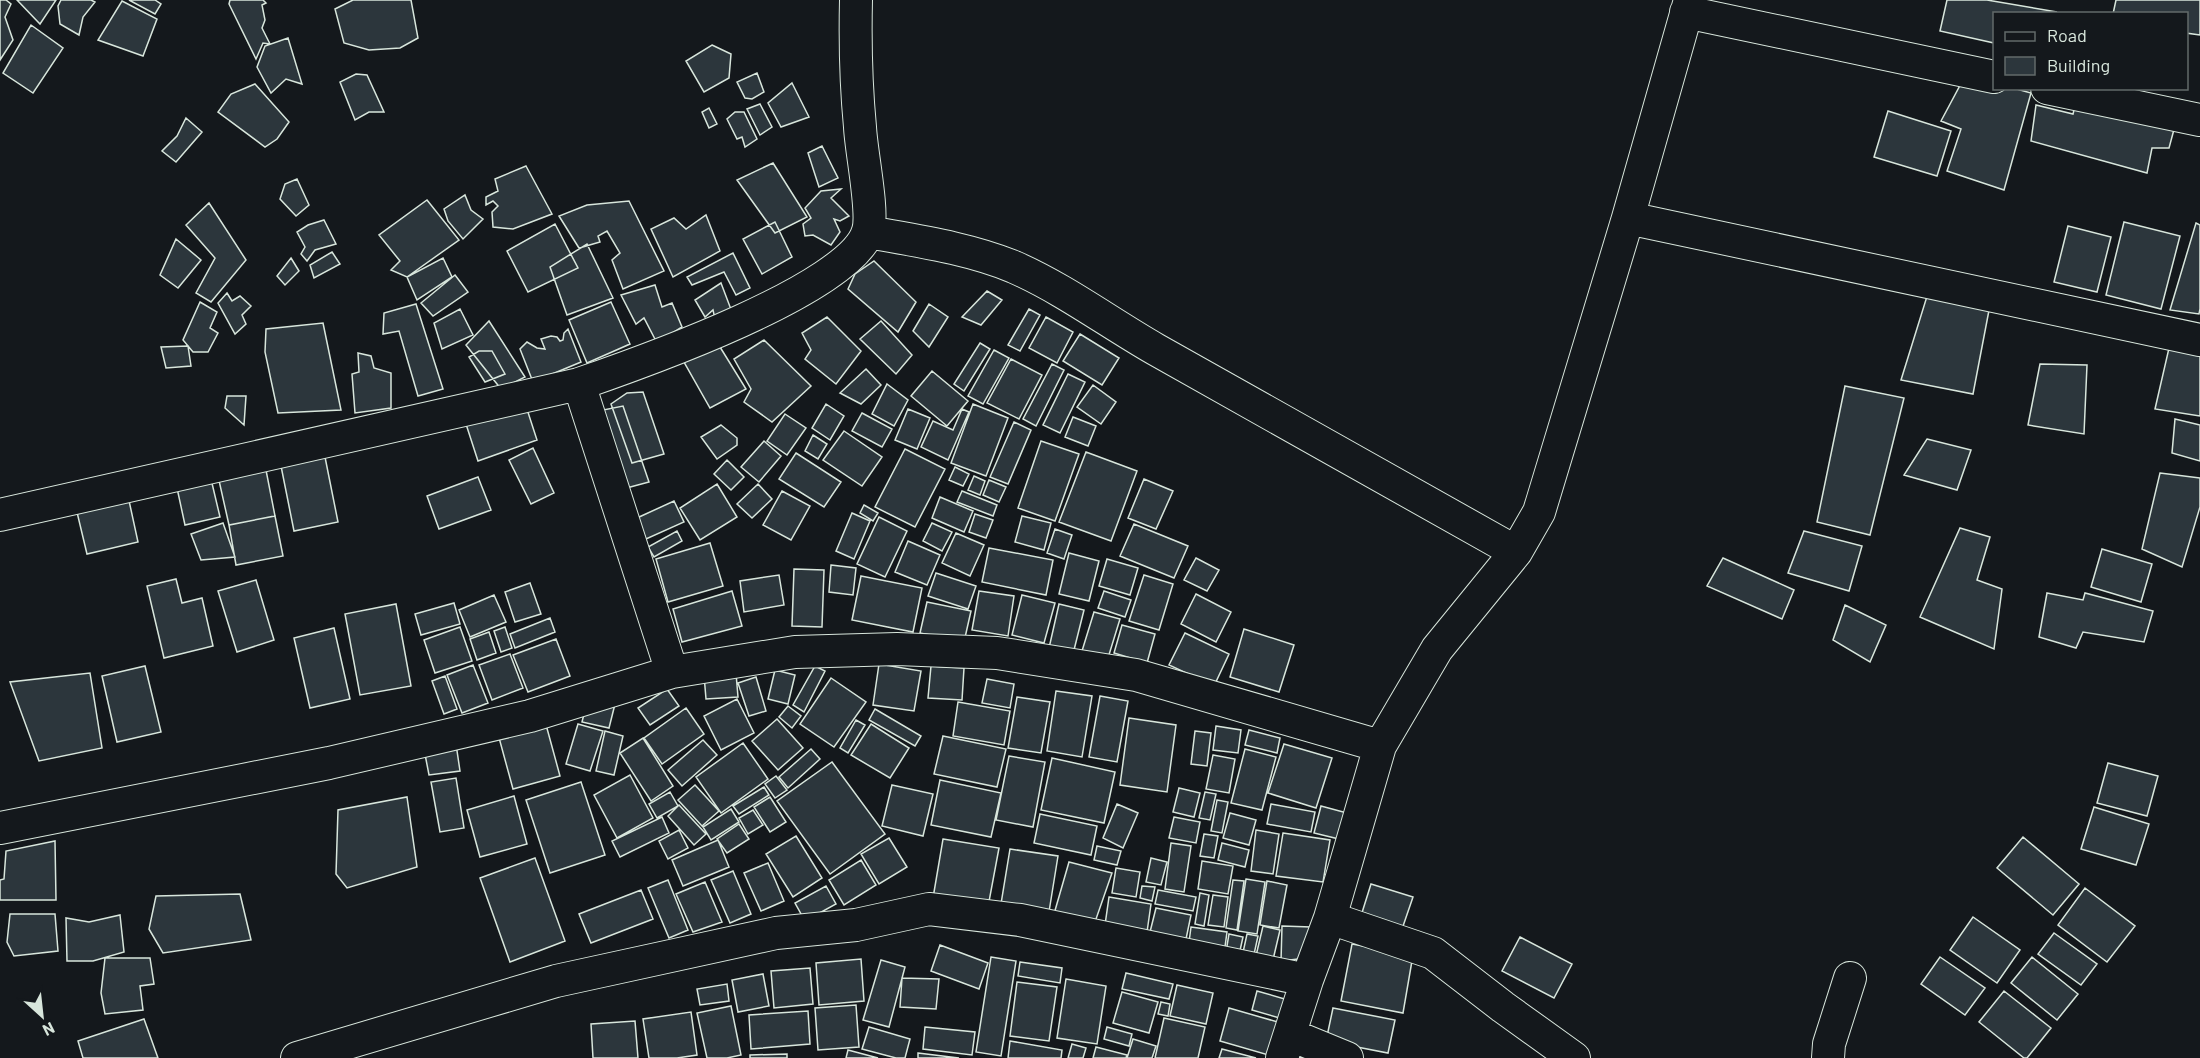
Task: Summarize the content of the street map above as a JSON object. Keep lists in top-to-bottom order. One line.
{"legend":["Road","Building"],"north":"bottom right"}
